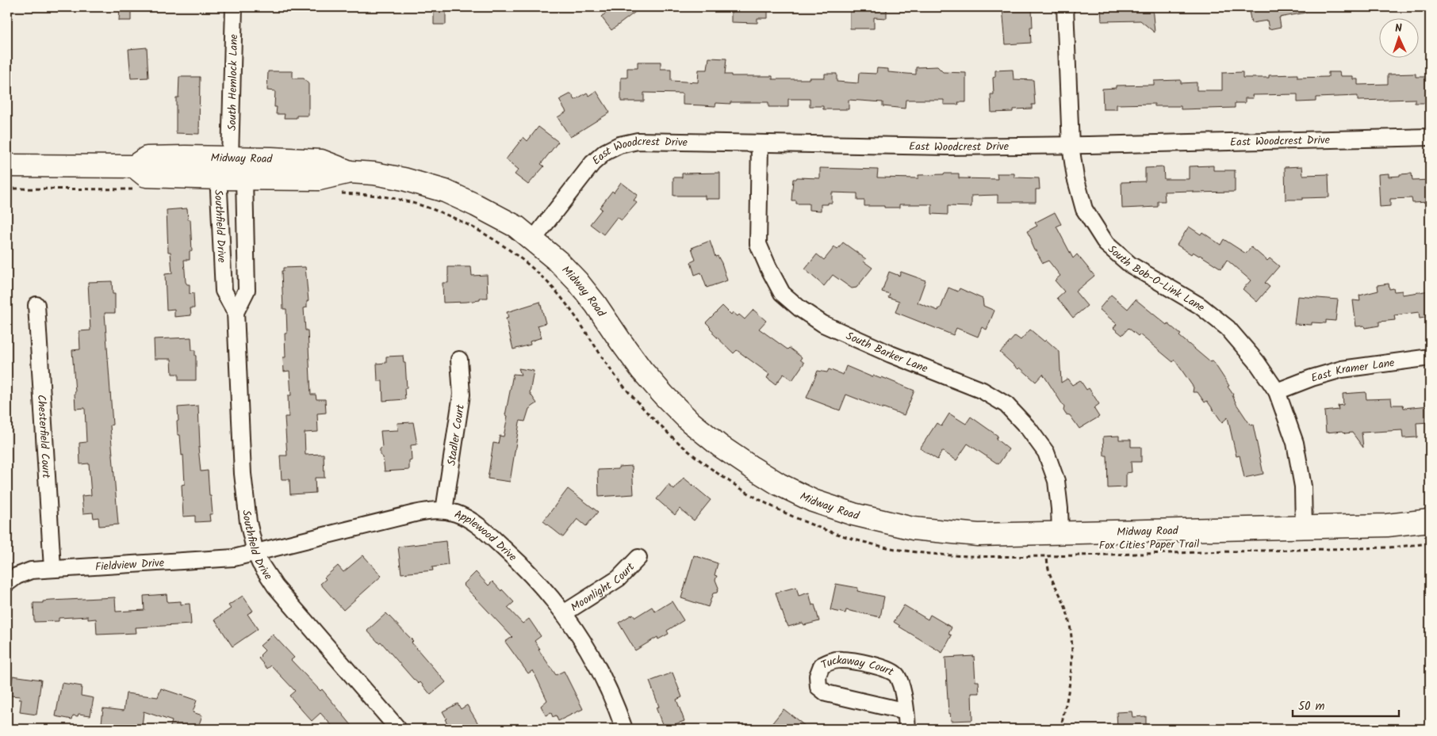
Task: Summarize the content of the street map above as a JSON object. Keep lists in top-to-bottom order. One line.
{"streets":{"main road":["Midway Road"],"street":["South Hemlock Lane","East Woodcrest Drive","Southfield Drive","South Bob-O-Link Lane","South Barker Lane","East Kramer Lane","Stadler Court","Chesterfield Court","Applewood Drive","Fieldview Drive","Moonlight Court","Tuckaway Court"],"path":["Fox Cities Paper Trail"]},"crossings":[["South Hemlock Lane","Midway Road"],["South Hemlock Lane","Southfield Drive"],["East Woodcrest Drive","Midway Road"],["East Woodcrest Drive","South Bob-O-Link Lane"],["East Woodcrest Drive","South Barker Lane"],["Midway Road","Southfield Drive"],["Midway Road","South Bob-O-Link Lane"],["Midway Road","South Barker Lane"],["Southfield Drive","Applewood Drive"],["Southfield Drive","Fieldview Drive"],["South Bob-O-Link Lane","East Kramer Lane"],["Stadler Court","Applewood Drive"],["Chesterfield Court","Fieldview Drive"],["Applewood Drive","Fieldview Drive"],["Applewood Drive","Moonlight Court"]],"scale_bar":"50 m","north":"top"}
